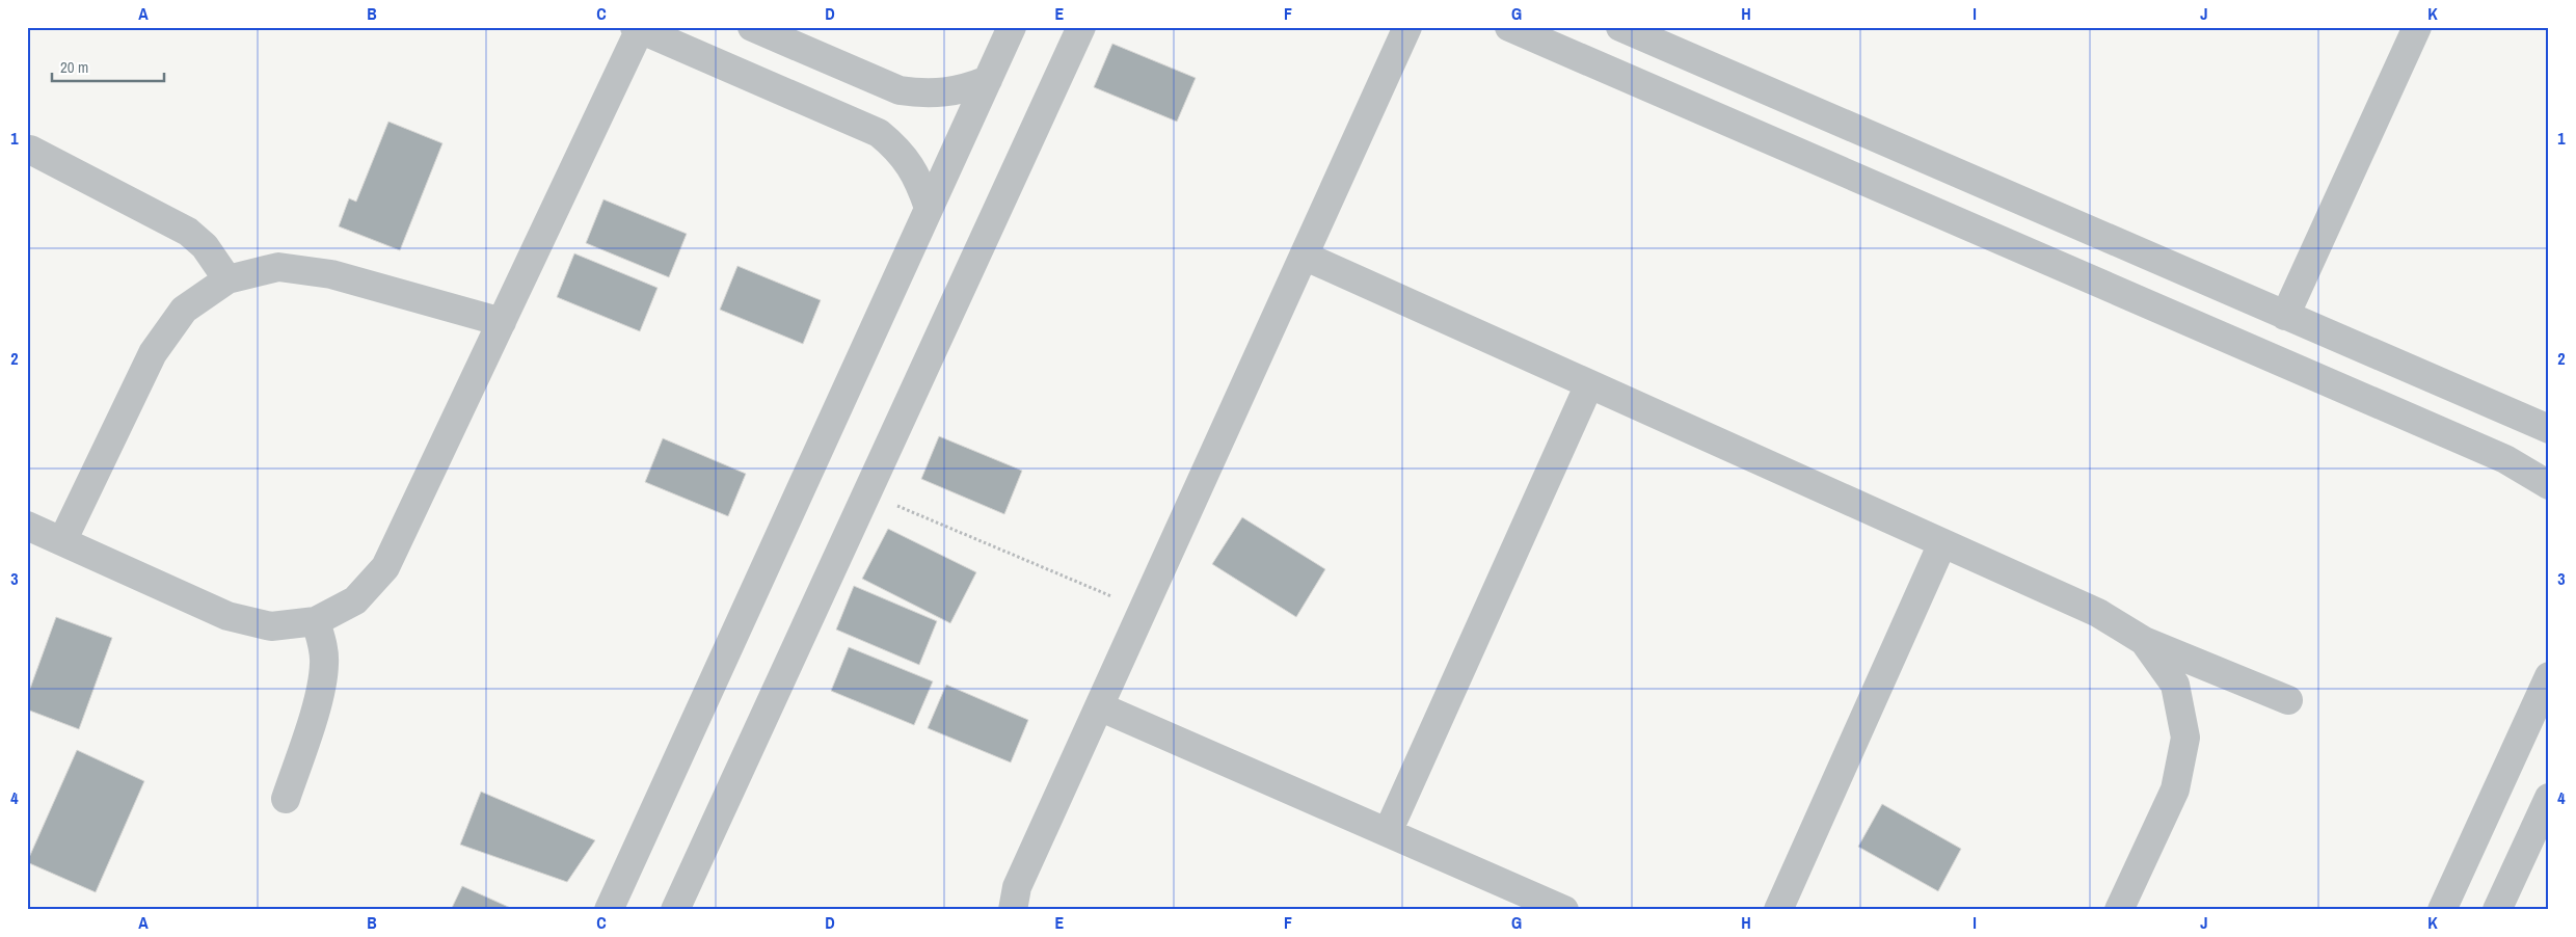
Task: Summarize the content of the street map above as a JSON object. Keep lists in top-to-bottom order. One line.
{"scale_bar":"20 m","grid":{"columns":["A","B","C","D","E","F","G","H","I","J","K"],"rows":["1","2","3","4"]}}
